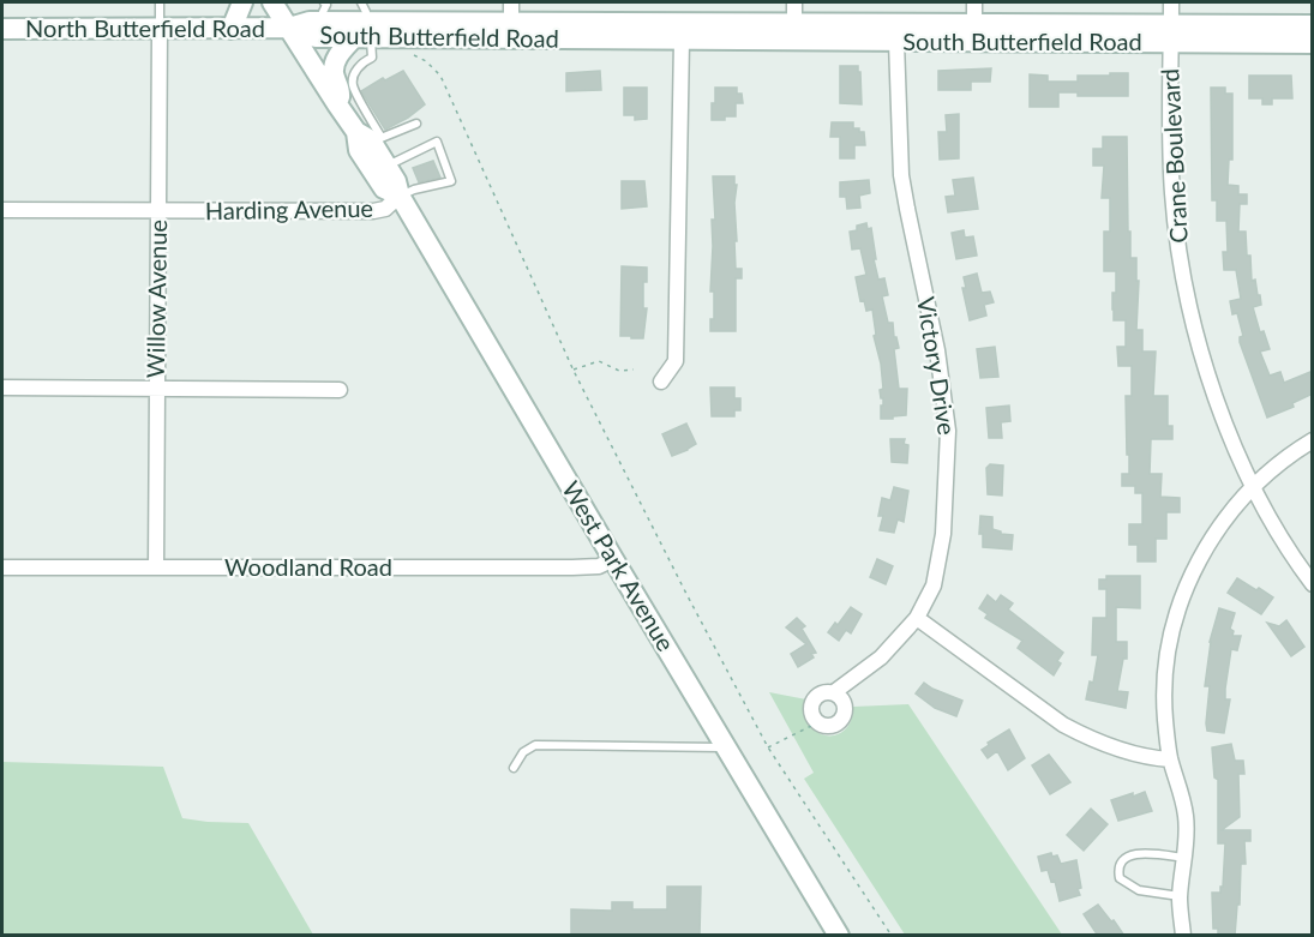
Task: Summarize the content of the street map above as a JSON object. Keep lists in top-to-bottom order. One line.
{"streets":{"main road":["North Butterfield Road","South Butterfield Road","West Park Avenue"],"street":["Crane Boulevard","Harding Avenue","Willow Avenue","Victory Drive","Woodland Road"]},"crossings":[["North Butterfield Road","South Butterfield Road"],["North Butterfield Road","Willow Avenue"],["North Butterfield Road","West Park Avenue"],["South Butterfield Road","Crane Boulevard"],["South Butterfield Road","Victory Drive"],["South Butterfield Road","West Park Avenue"],["Harding Avenue","Willow Avenue"],["Harding Avenue","West Park Avenue"],["Willow Avenue","Woodland Road"],["West Park Avenue","Woodland Road"]]}
